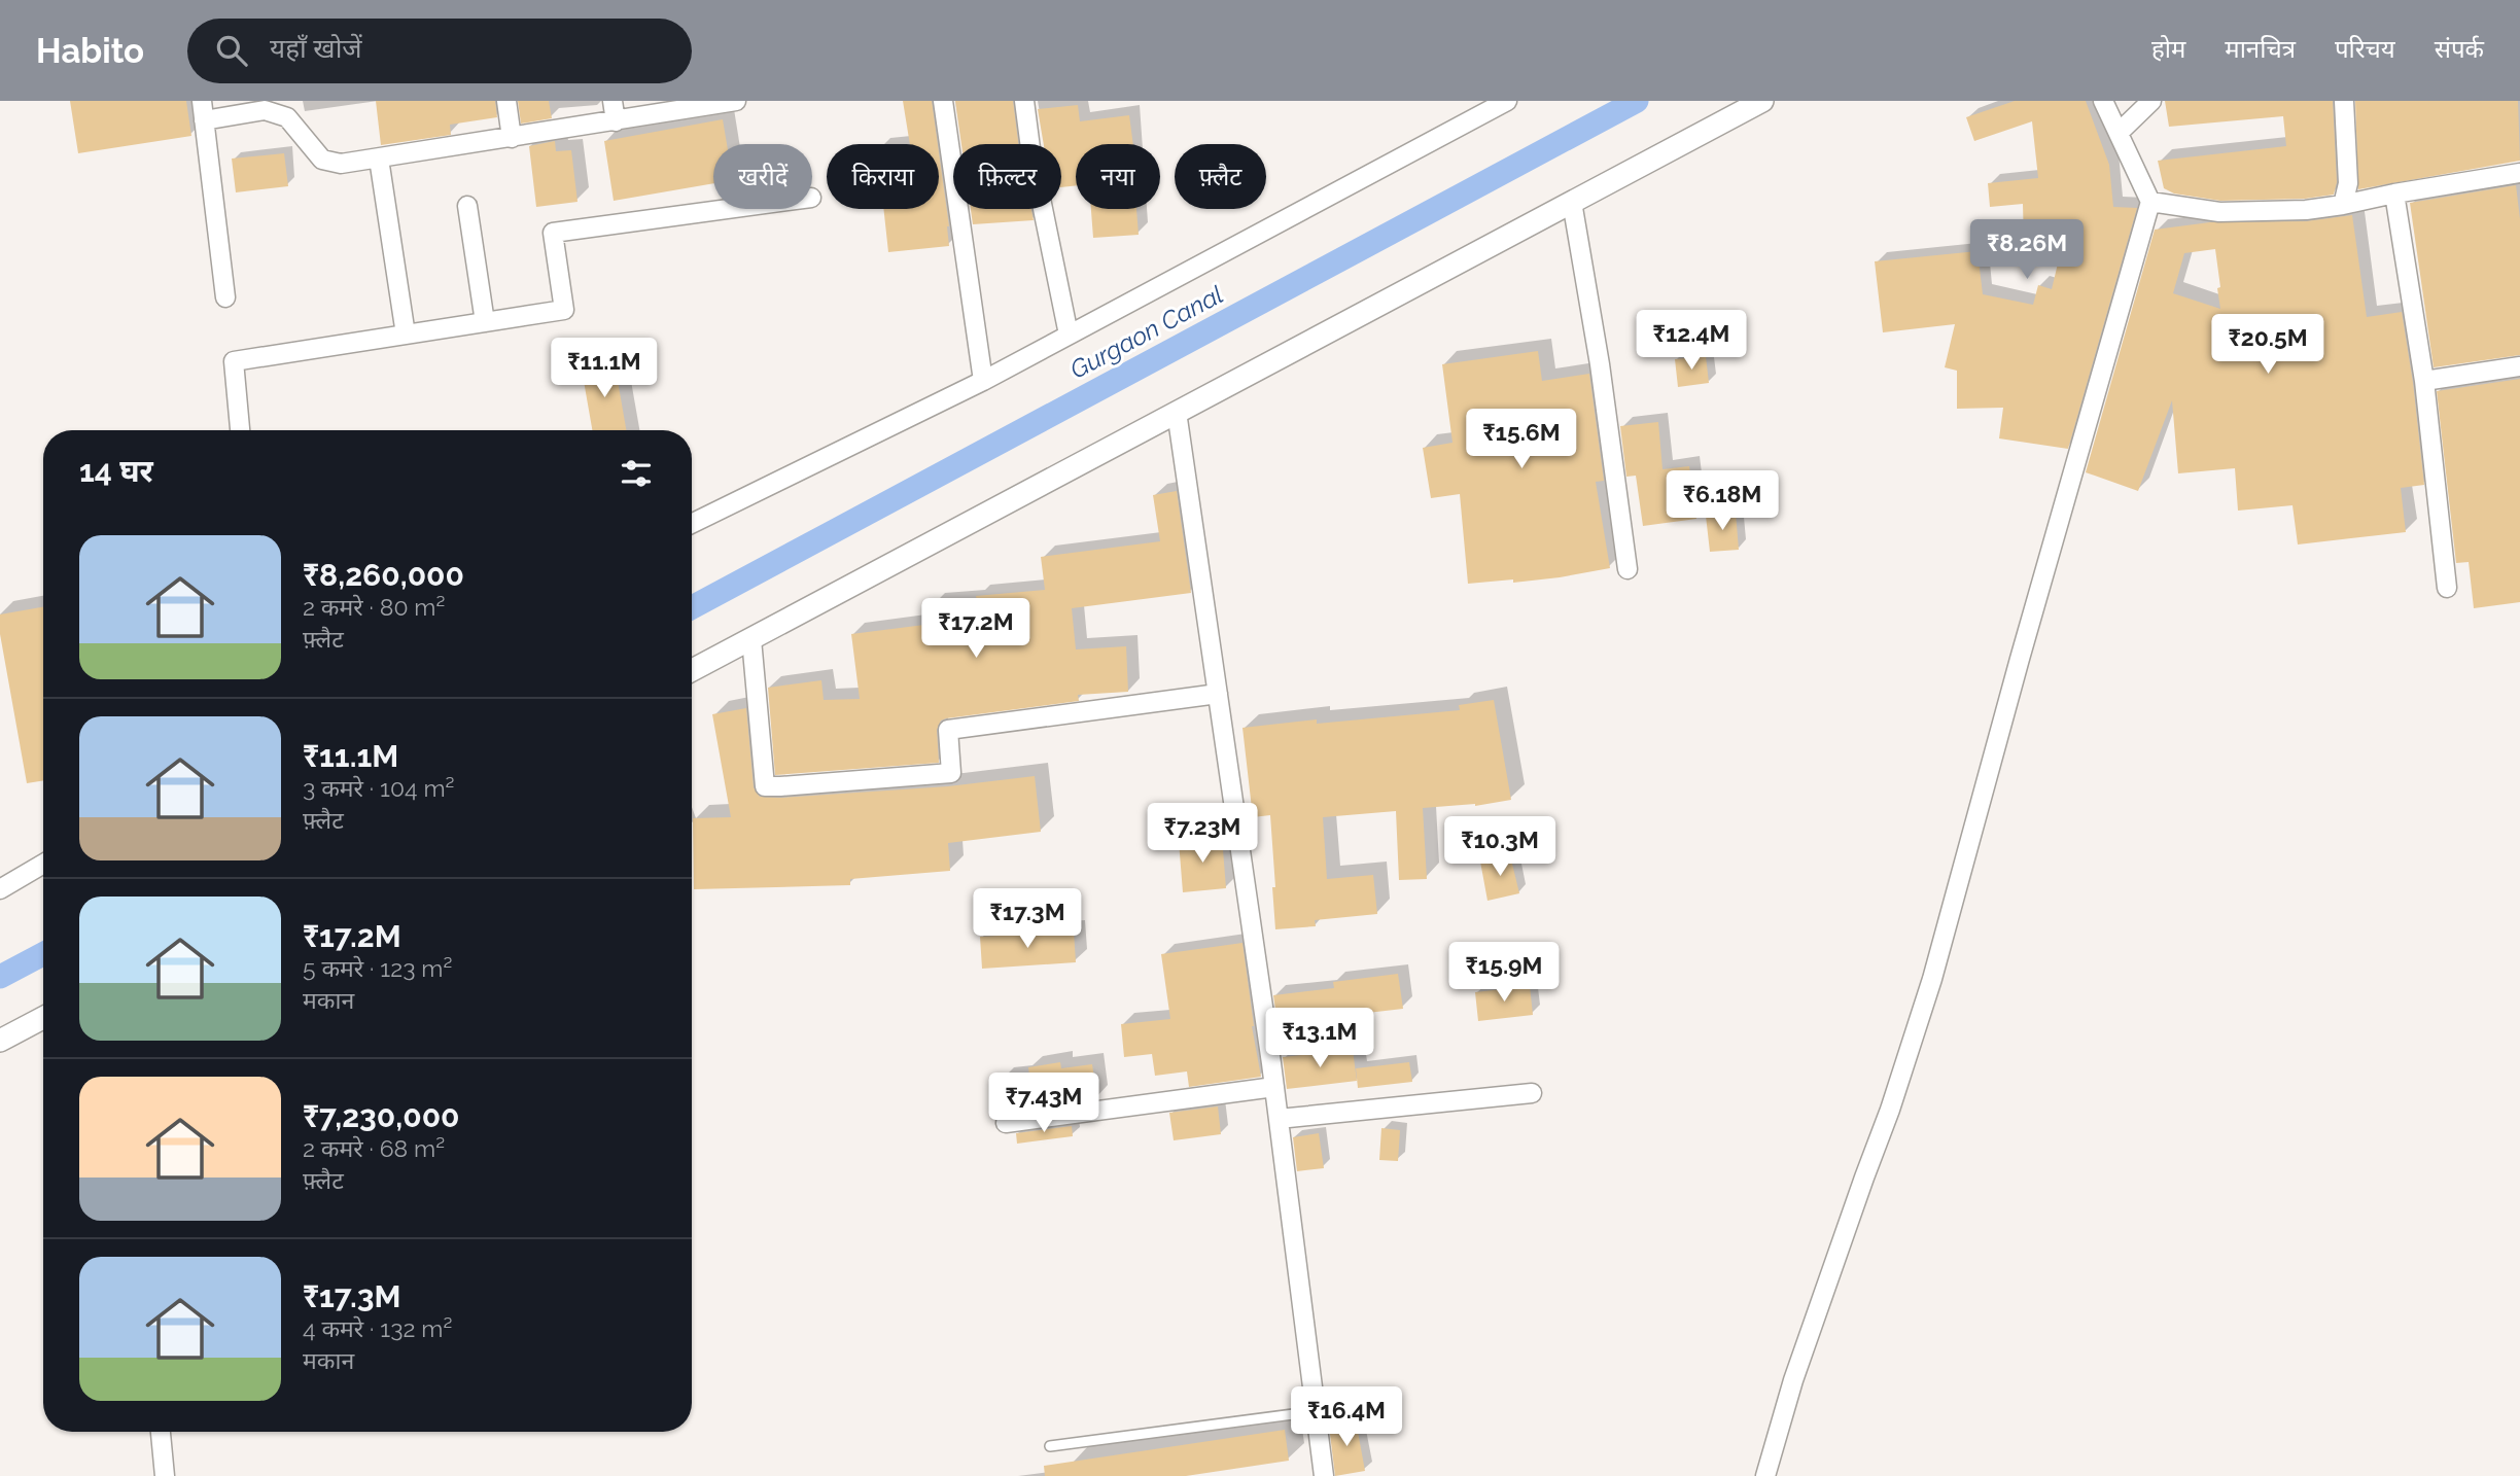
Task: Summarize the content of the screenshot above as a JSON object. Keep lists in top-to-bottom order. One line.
{"water":["Gurgaon Canal"],"page":{"header":"Habito","search":"यहाँ खोजें","nav":["होम","मानचित्र","परिचय","संपर्क"],"chip":["खरीदें","किराया","फ़िल्टर","नया","फ़्लैट"],"price":["₹8.26M","₹12.4M","₹20.5M","₹11.1M","₹15.6M","₹6.18M","₹17.2M","₹7.23M","₹10.3M","₹17.3M","₹15.9M","₹13.1M","₹7.43M","₹16.4M"],"heading":"14 घर","list":[{"name":"₹8,260,000","note":"2 कमरे · 80 m² · फ़्लैट"},{"name":"₹11.1M","note":"3 कमरे · 104 m² · फ़्लैट"},{"name":"₹17.2M","note":"5 कमरे · 123 m² · मकान"},{"name":"₹7,230,000","note":"2 कमरे · 68 m² · फ़्लैट"},{"name":"₹17.3M","note":"4 कमरे · 132 m² · मकान"}]}}
